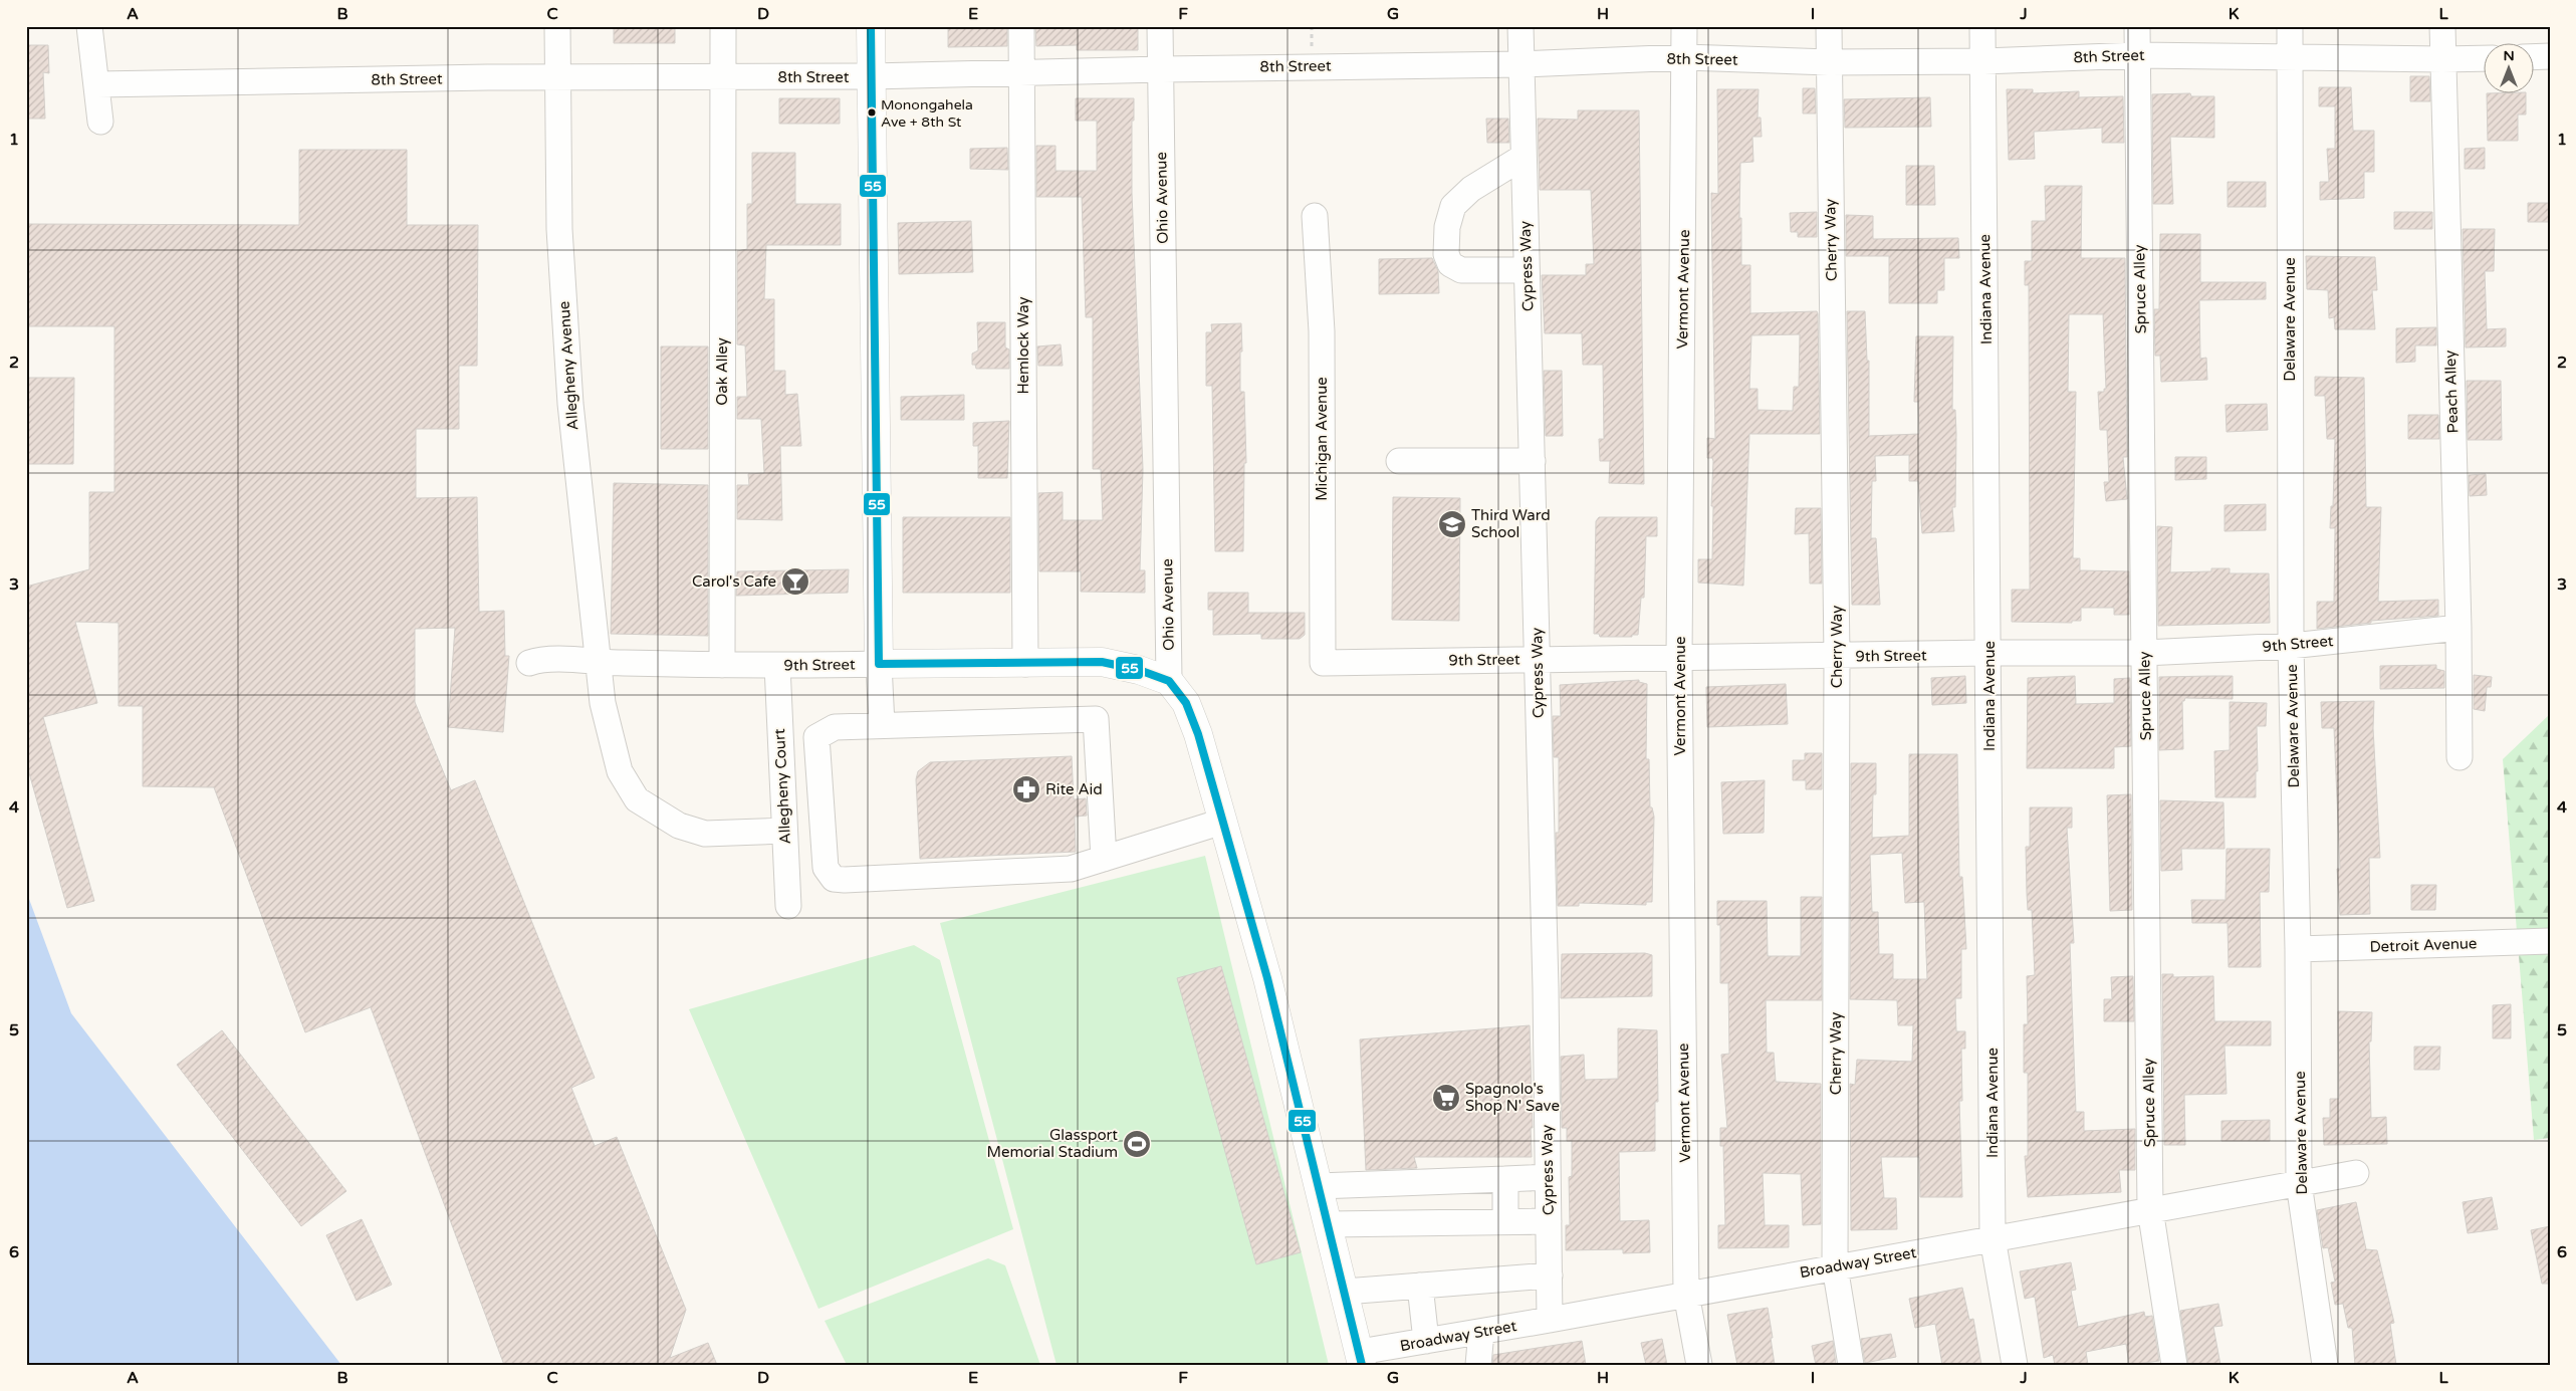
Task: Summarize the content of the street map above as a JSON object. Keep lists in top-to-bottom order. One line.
{"streets":{"main road":["9th Street"],"street":["8th Street","Ohio Avenue","Cherry Way","Cypress Way","Vermont Avenue","Indiana Avenue","Spruce Alley","Delaware Avenue","Hemlock Way","Allegheny Avenue","Oak Alley","Peach Alley","Michigan Avenue","Allegheny Court","Detroit Avenue","Broadway Street"]},"crossings":[["8th Street","Ohio Avenue"],["8th Street","Cherry Way"],["8th Street","Cypress Way"],["8th Street","Vermont Avenue"],["8th Street","Indiana Avenue"],["8th Street","Spruce Alley"],["8th Street","Delaware Avenue"],["8th Street","Hemlock Way"],["8th Street","Allegheny Avenue"],["8th Street","Oak Alley"],["8th Street","Peach Alley"],["Ohio Avenue","9th Street"],["Cherry Way","9th Street"],["Cherry Way","Broadway Street"],["Cypress Way","9th Street"],["Cypress Way","Broadway Street"],["Vermont Avenue","9th Street"],["Vermont Avenue","Broadway Street"],["Indiana Avenue","9th Street"],["Indiana Avenue","Broadway Street"],["Spruce Alley","9th Street"],["Spruce Alley","Broadway Street"],["Delaware Avenue","9th Street"],["Delaware Avenue","Detroit Avenue"],["Delaware Avenue","Broadway Street"],["Hemlock Way","9th Street"],["Allegheny Avenue","9th Street"],["Allegheny Avenue","Allegheny Court"],["Oak Alley","9th Street"],["Peach Alley","9th Street"],["Michigan Avenue","9th Street"],["9th Street","Allegheny Court"]],"places":{"other":["Monongahela Ave + 8th St"],"school or university":["Third Ward School"],"bar":["Carol's Cafe"],"pharmacy":["Rite Aid"],"supermarket":["Spagnolo's Shop N' Save"],"sports":["Glassport Memorial Stadium"]},"lines":["transit line 55"],"north":"top","grid":{"columns":["A","B","C","D","E","F","G","H","I","J","K","L"],"rows":["1","2","3","4","5","6"]}}
